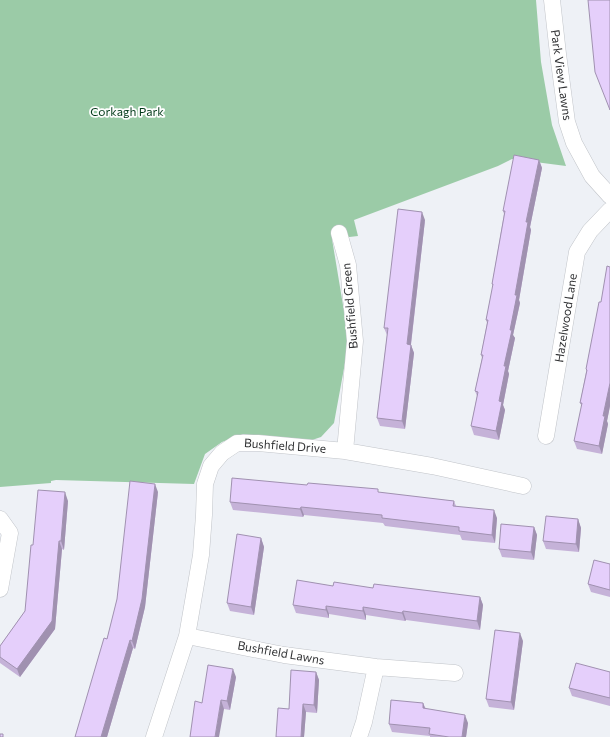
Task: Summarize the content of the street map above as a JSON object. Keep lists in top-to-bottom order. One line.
{"streets":{"street":["Park View Lawns","Bushfield Green","Hazelwood Lane","Bushfield Drive","Bushfield Lawns"]},"crossings":[["Bushfield Green","Bushfield Drive"],["Bushfield Drive","Bushfield Lawns"]],"parks":["Corkagh Park"]}
